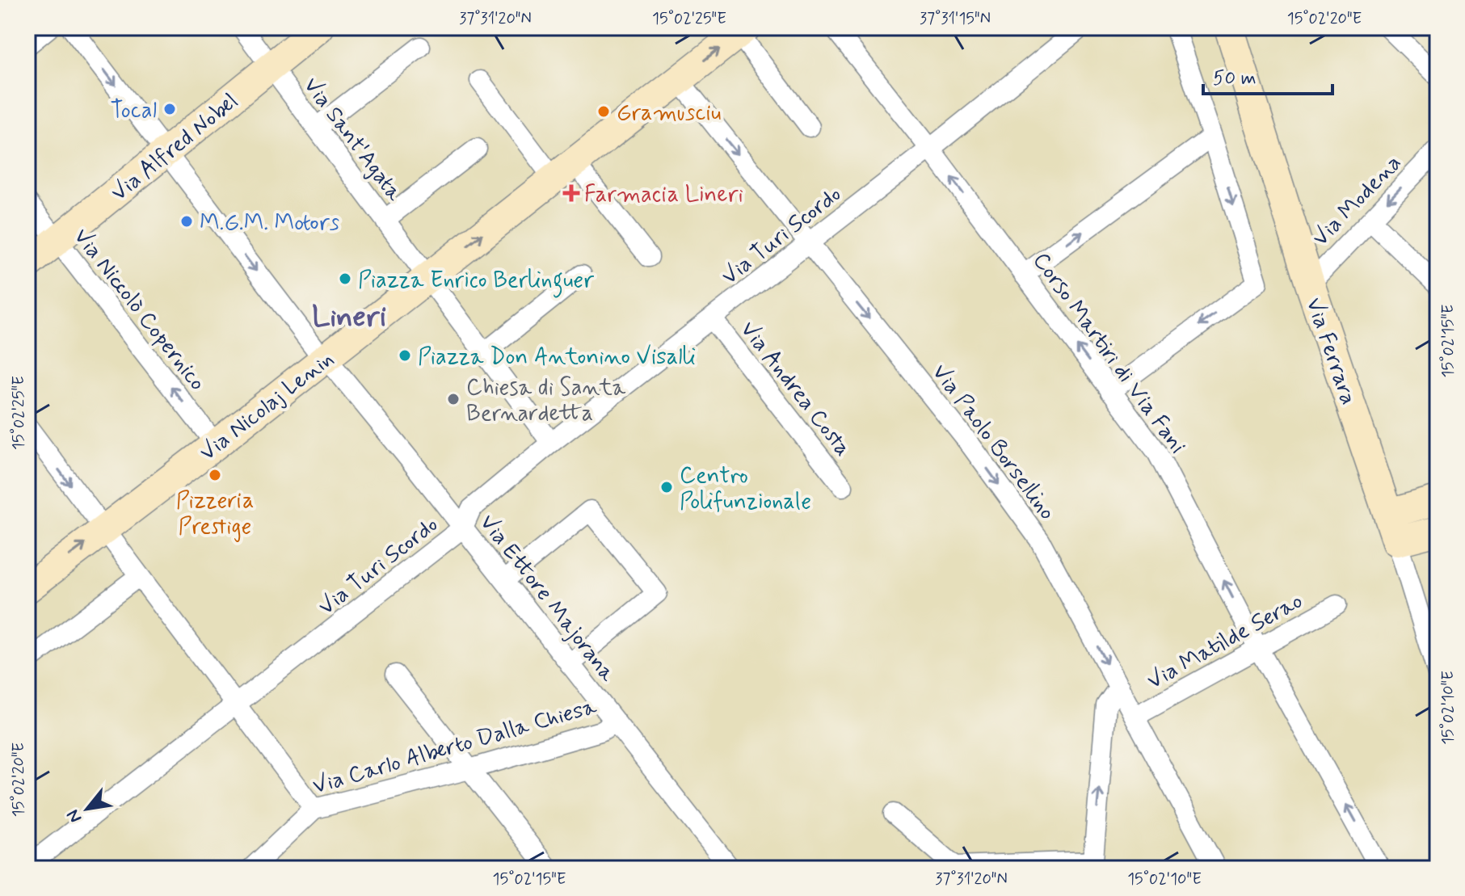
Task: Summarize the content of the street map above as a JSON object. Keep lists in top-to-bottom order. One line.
{"streets":{"main road":["Via Alfred Nobel","Via Ferrara","Via Nicolaj Lenin"],"street":["Via Sant'Agata","Via Modena","Via Turi Scordo","Via Niccolò Copernico","Corso Martiri di Via Fani","Via Andrea Costa","Via Paolo Borsellino","Via Ettore Majorana","Via Matilde Serao","Via Carlo Alberto Dalla Chiesa"]},"crossings":[["Via Sant'Agata","Via Alfred Nobel"],["Via Sant'Agata","Via Turi Scordo"],["Via Sant'Agata","Via Nicolaj Lenin"],["Via Alfred Nobel","Via Niccolò Copernico"],["Via Alfred Nobel","Via Ettore Majorana"],["Via Modena","Via Ferrara"],["Via Turi Scordo","Corso Martiri di Via Fani"],["Via Turi Scordo","Via Andrea Costa"],["Via Turi Scordo","Via Paolo Borsellino"],["Via Turi Scordo","Via Ettore Majorana"],["Via Niccolò Copernico","Via Nicolaj Lenin"],["Corso Martiri di Via Fani","Via Matilde Serao"],["Via Nicolaj Lenin","Via Paolo Borsellino"],["Via Nicolaj Lenin","Via Ettore Majorana"],["Via Paolo Borsellino","Via Matilde Serao"],["Via Ettore Majorana","Via Carlo Alberto Dalla Chiesa"]],"one_way":["Via Modena","Corso Martiri di Via Fani","Via Nicolaj Lenin","Via Ettore Majorana"],"districts":["Lineri"],"places":{"other":["Tocal","Gramusciu","M.G.M. Motors","Piazza Enrico Berlinguer","Piazza Don Antonino Visalli","Chiesa di Santa Bernardetta","Pizzeria Prestige","Centro Polifunzionale"],"health":["Farmacia Lineri"]},"scale_bar":"50 m","north":"bottom left","coordinates":["37°31'20\"N","15°02'25\"E","37°31'15\"N","15°02'20\"E","15°02'15\"E","15°02'10\"E"]}
